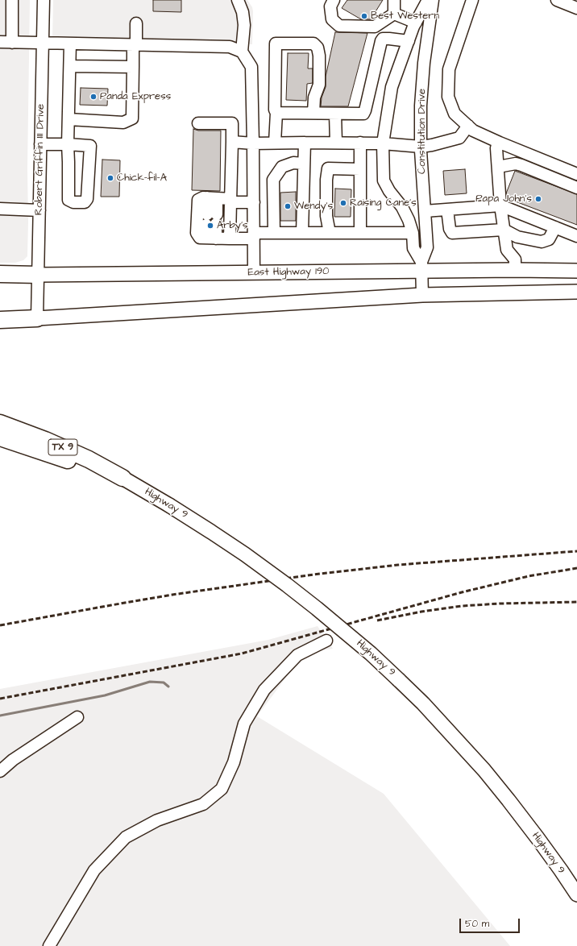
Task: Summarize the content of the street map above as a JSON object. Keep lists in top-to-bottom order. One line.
{"streets":{"highway":["East Highway 190","TX 9","Highway 9"],"street":["Constitution Drive","Robert Griffin III Drive"]},"crossings":[["Constitution Drive","East Highway 190"],["Robert Griffin III Drive","East Highway 190"]],"places":["Best Western","Panda Express","Chick-fil-A","Papa John's","Raising Cane's","Wendy's","Arby's"],"scale_bar":"50 m"}
